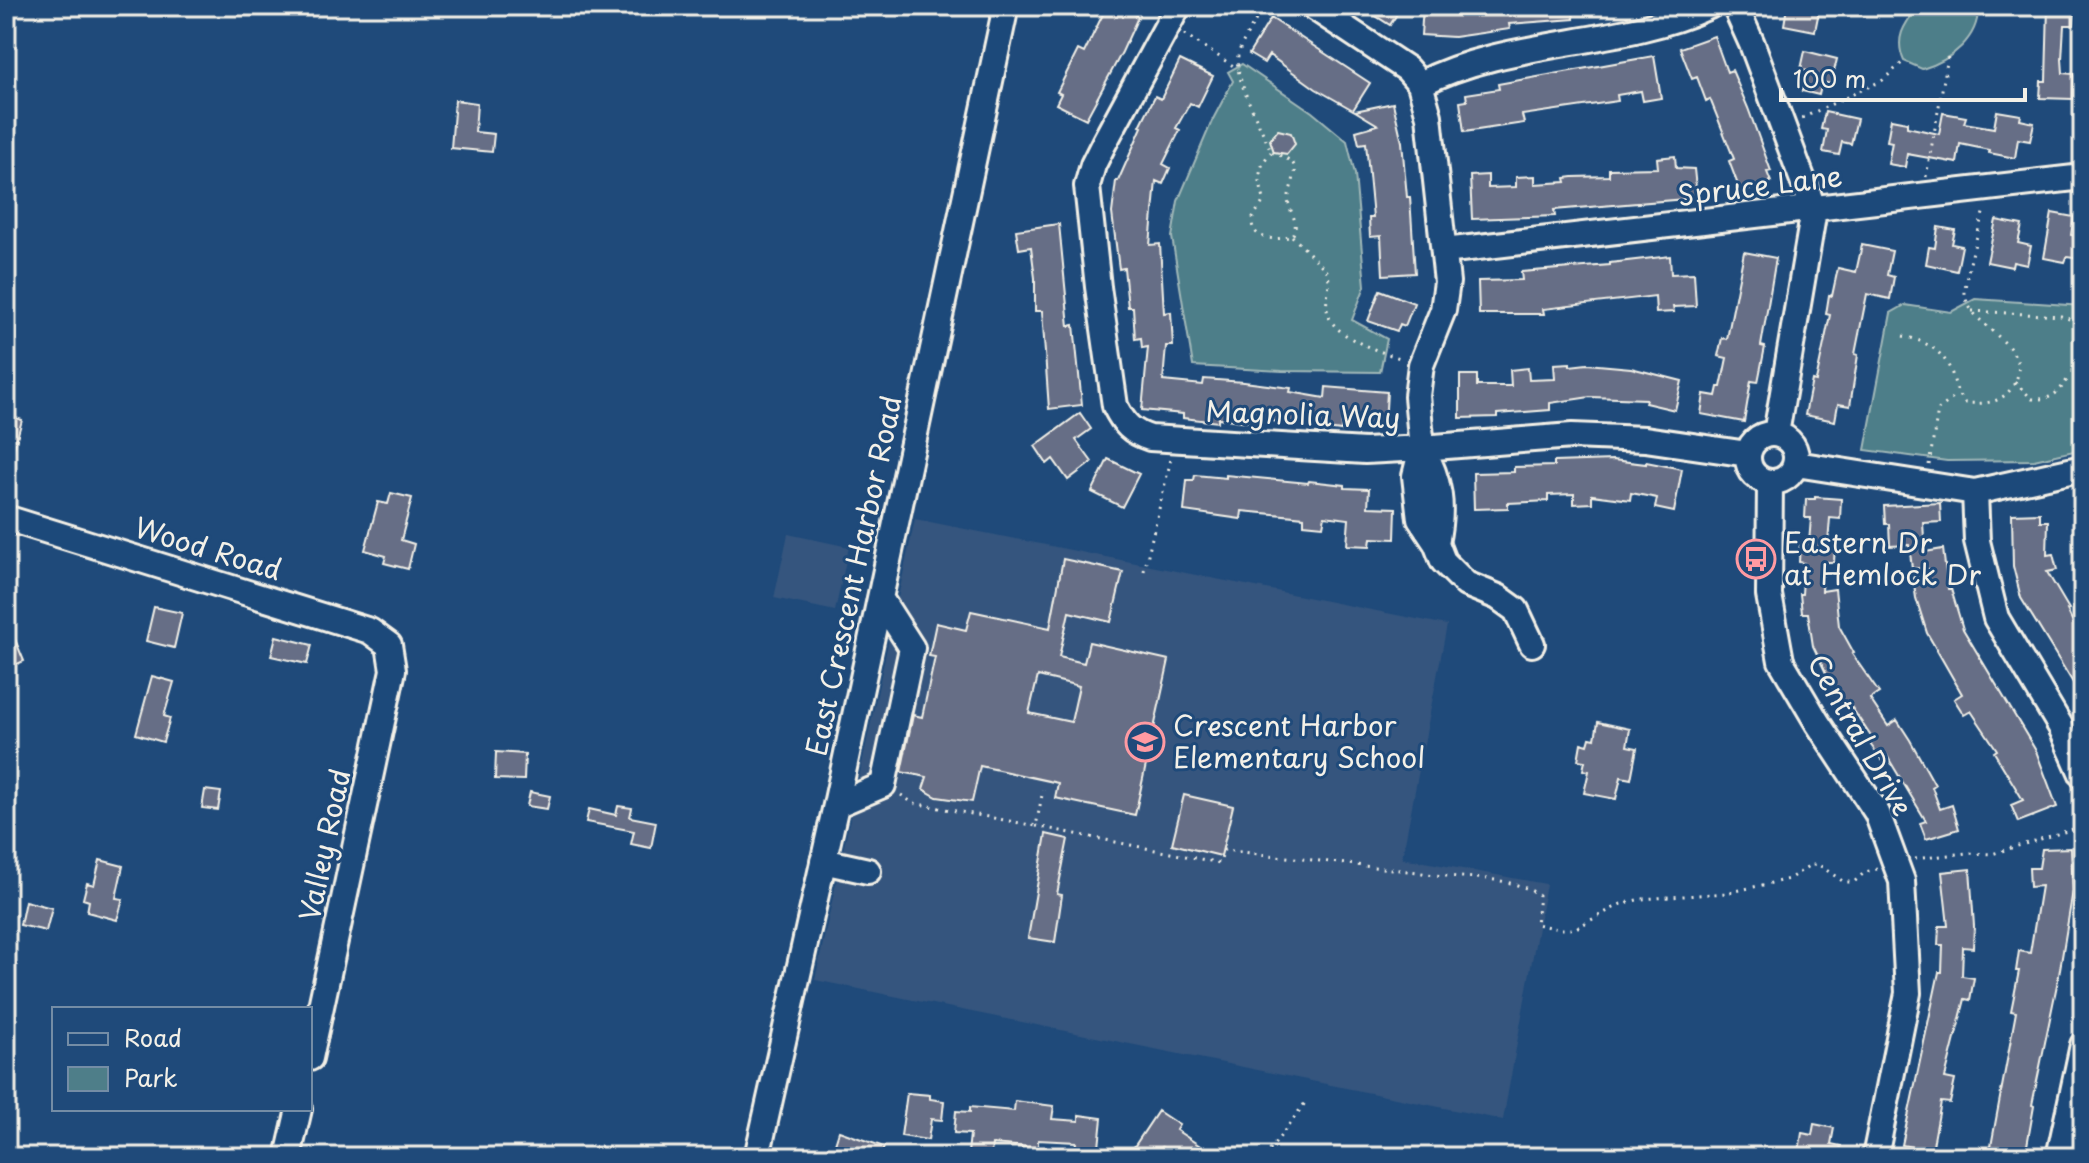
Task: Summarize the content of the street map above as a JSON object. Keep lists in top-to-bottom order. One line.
{"streets":{"street":["Spruce Lane","Magnolia Way","Wood Road","East Crescent Harbor Road","Central Drive","Valley Road"]},"crossings":[["Spruce Lane","Magnolia Way"],["Wood Road","Valley Road"]],"places":{"bus stop":["Eastern Dr at Hemlock Dr"],"school or university":["Crescent Harbor Elementary School"]},"legend":["Road","Park"],"scale_bar":"100 m"}
